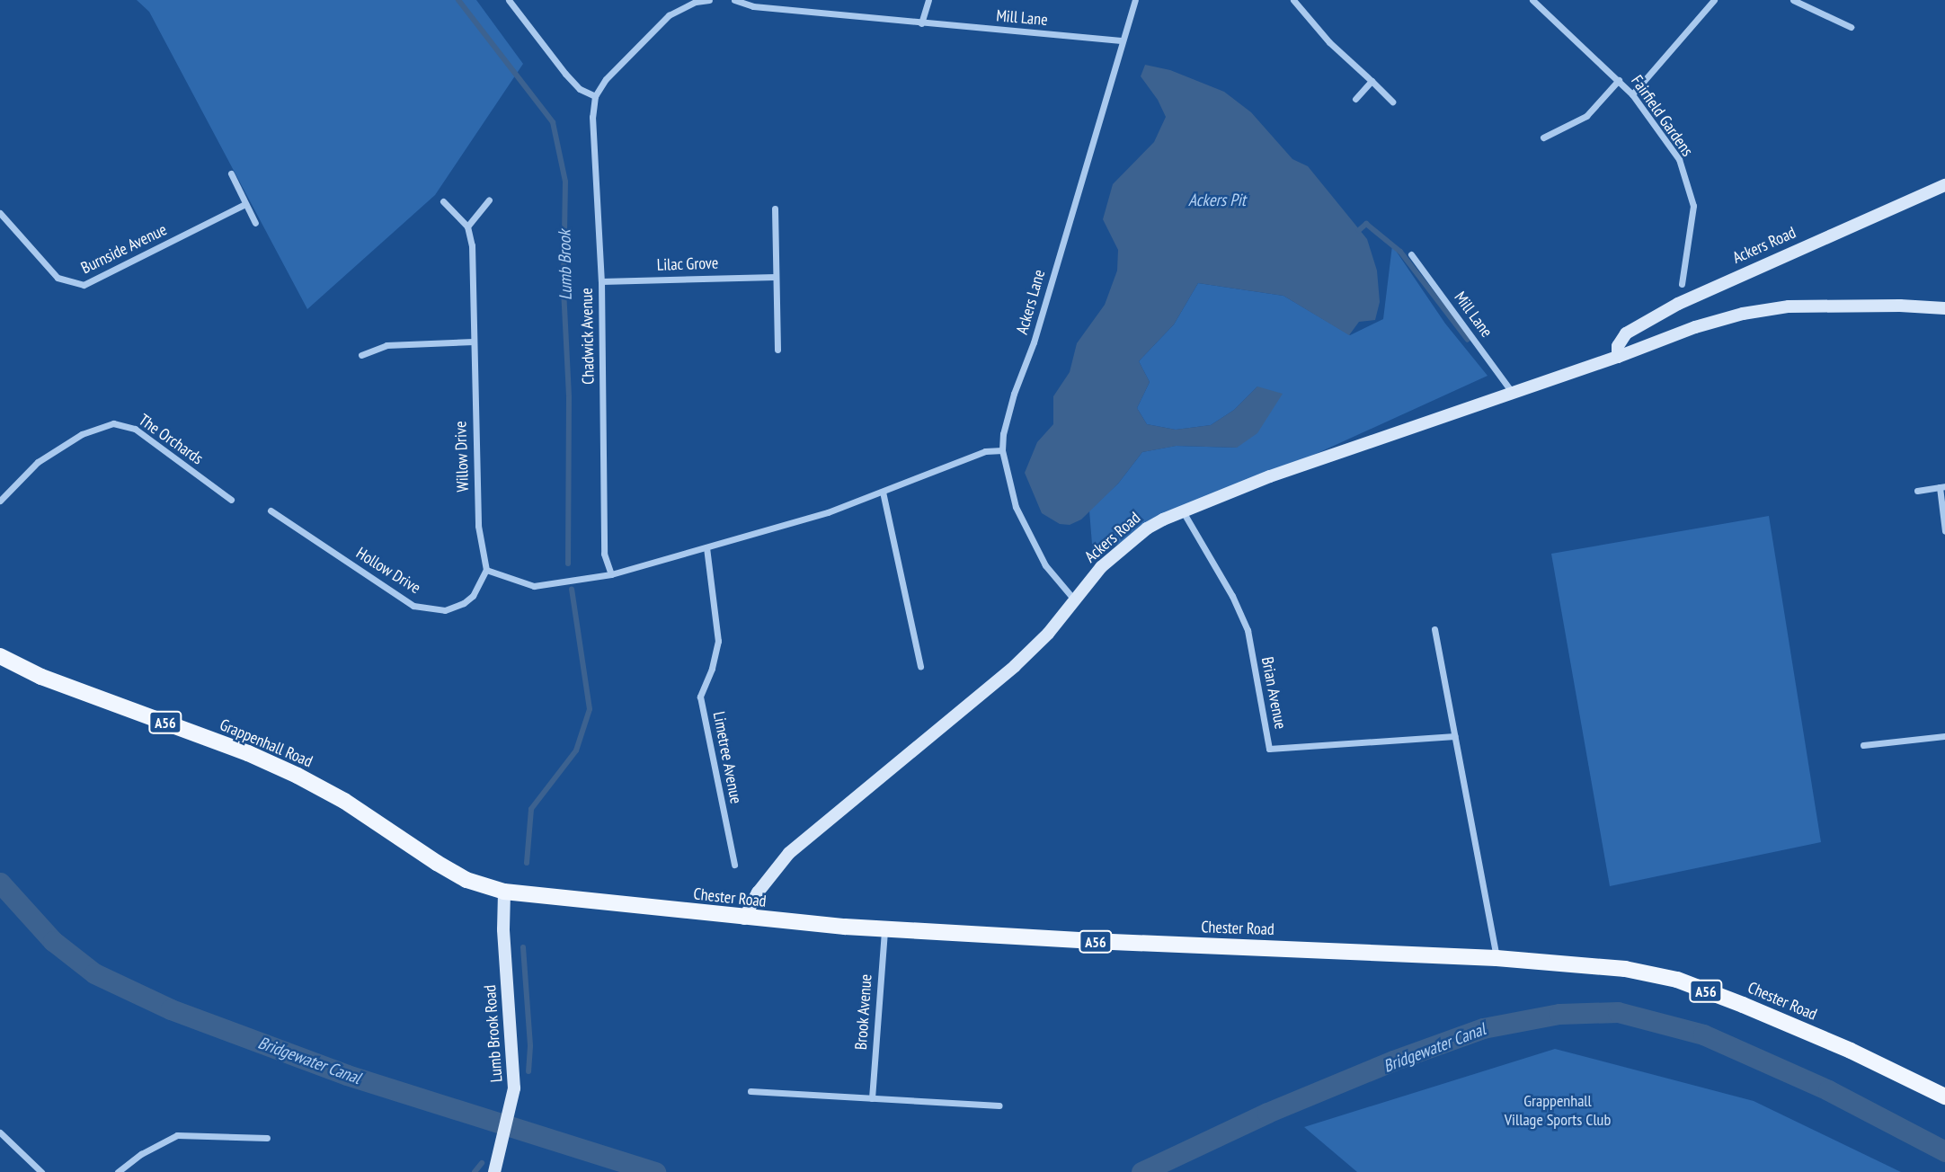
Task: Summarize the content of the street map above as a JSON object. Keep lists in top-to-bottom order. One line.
{"streets":{"main road":["A56","Grappenhall Road","Chester Road"],"street":["Mill Lane","Fairfield Gardens","Ackers Road","Burnside Avenue","Lilac Grove","Ackers Lane","Chadwick Avenue","The Orchards","Willow Drive","Hollow Drive","Brian Avenue","Limetree Avenue","Brook Avenue","Lumb Brook Road"]},"crossings":[["Mill Lane","Ackers Road"],["Mill Lane","Ackers Lane"],["Ackers Road","Ackers Lane"],["Ackers Road","Brian Avenue"],["Ackers Road","Chester Road"],["Lilac Grove","Chadwick Avenue"],["Willow Drive","Hollow Drive"],["Grappenhall Road","Chester Road"],["Grappenhall Road","Lumb Brook Road"],["Chester Road","Brook Avenue"],["Chester Road","Lumb Brook Road"]],"water":["Ackers Pit","Lumb Brook","Bridgewater Canal"],"parks":["Grappenhall Village Sports Club"]}
